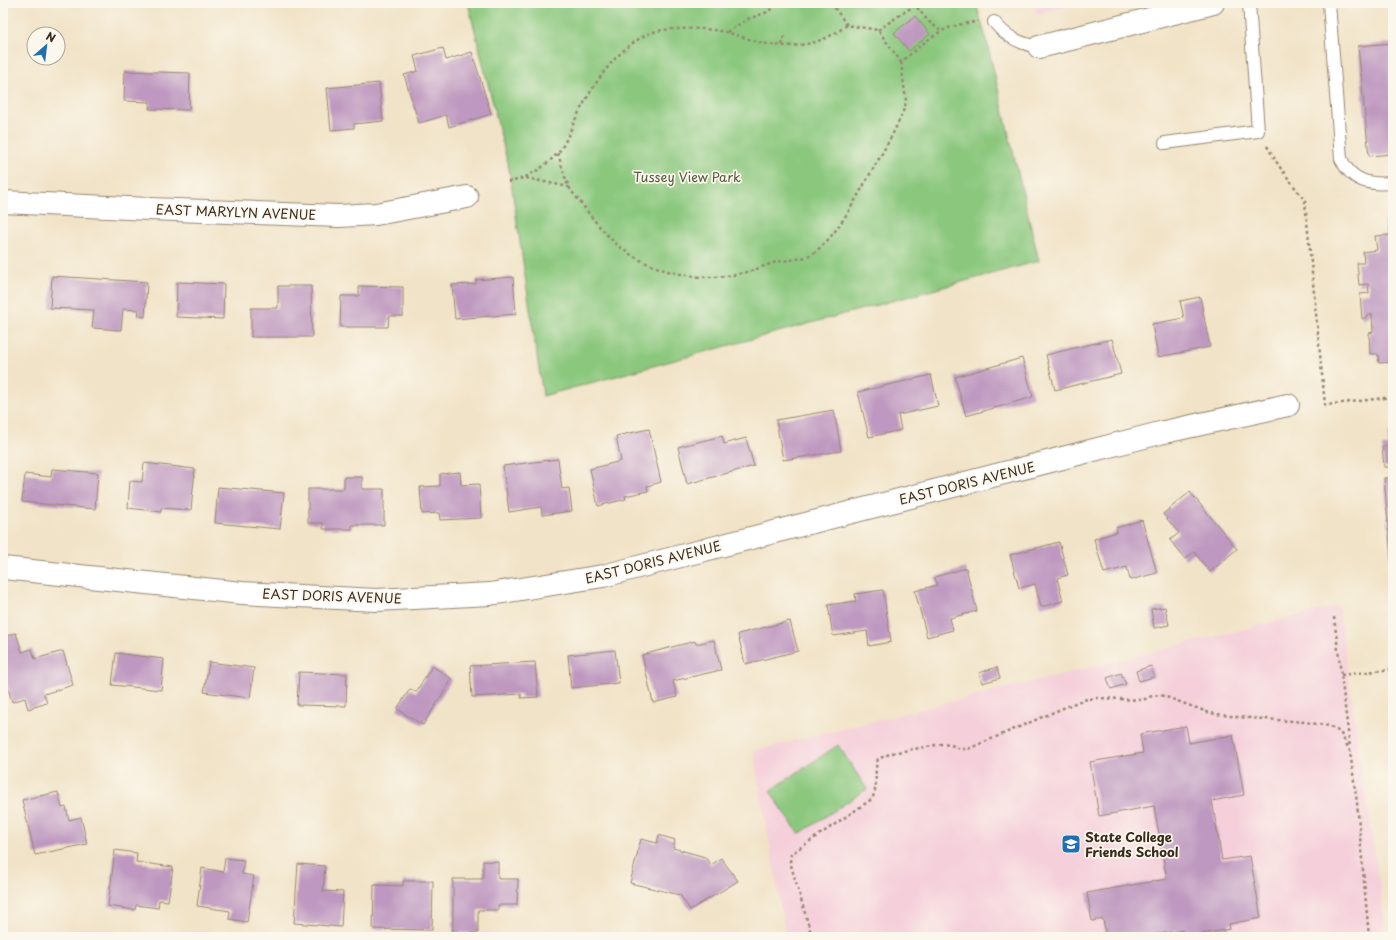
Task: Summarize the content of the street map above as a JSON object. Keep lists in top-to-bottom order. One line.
{"streets":{"street":["EAST MARYLYN AVENUE","EAST DORIS AVENUE"]},"parks":["Tussey View Park"],"places":{"school or university":["State College Friends School"]},"north":"top right"}
